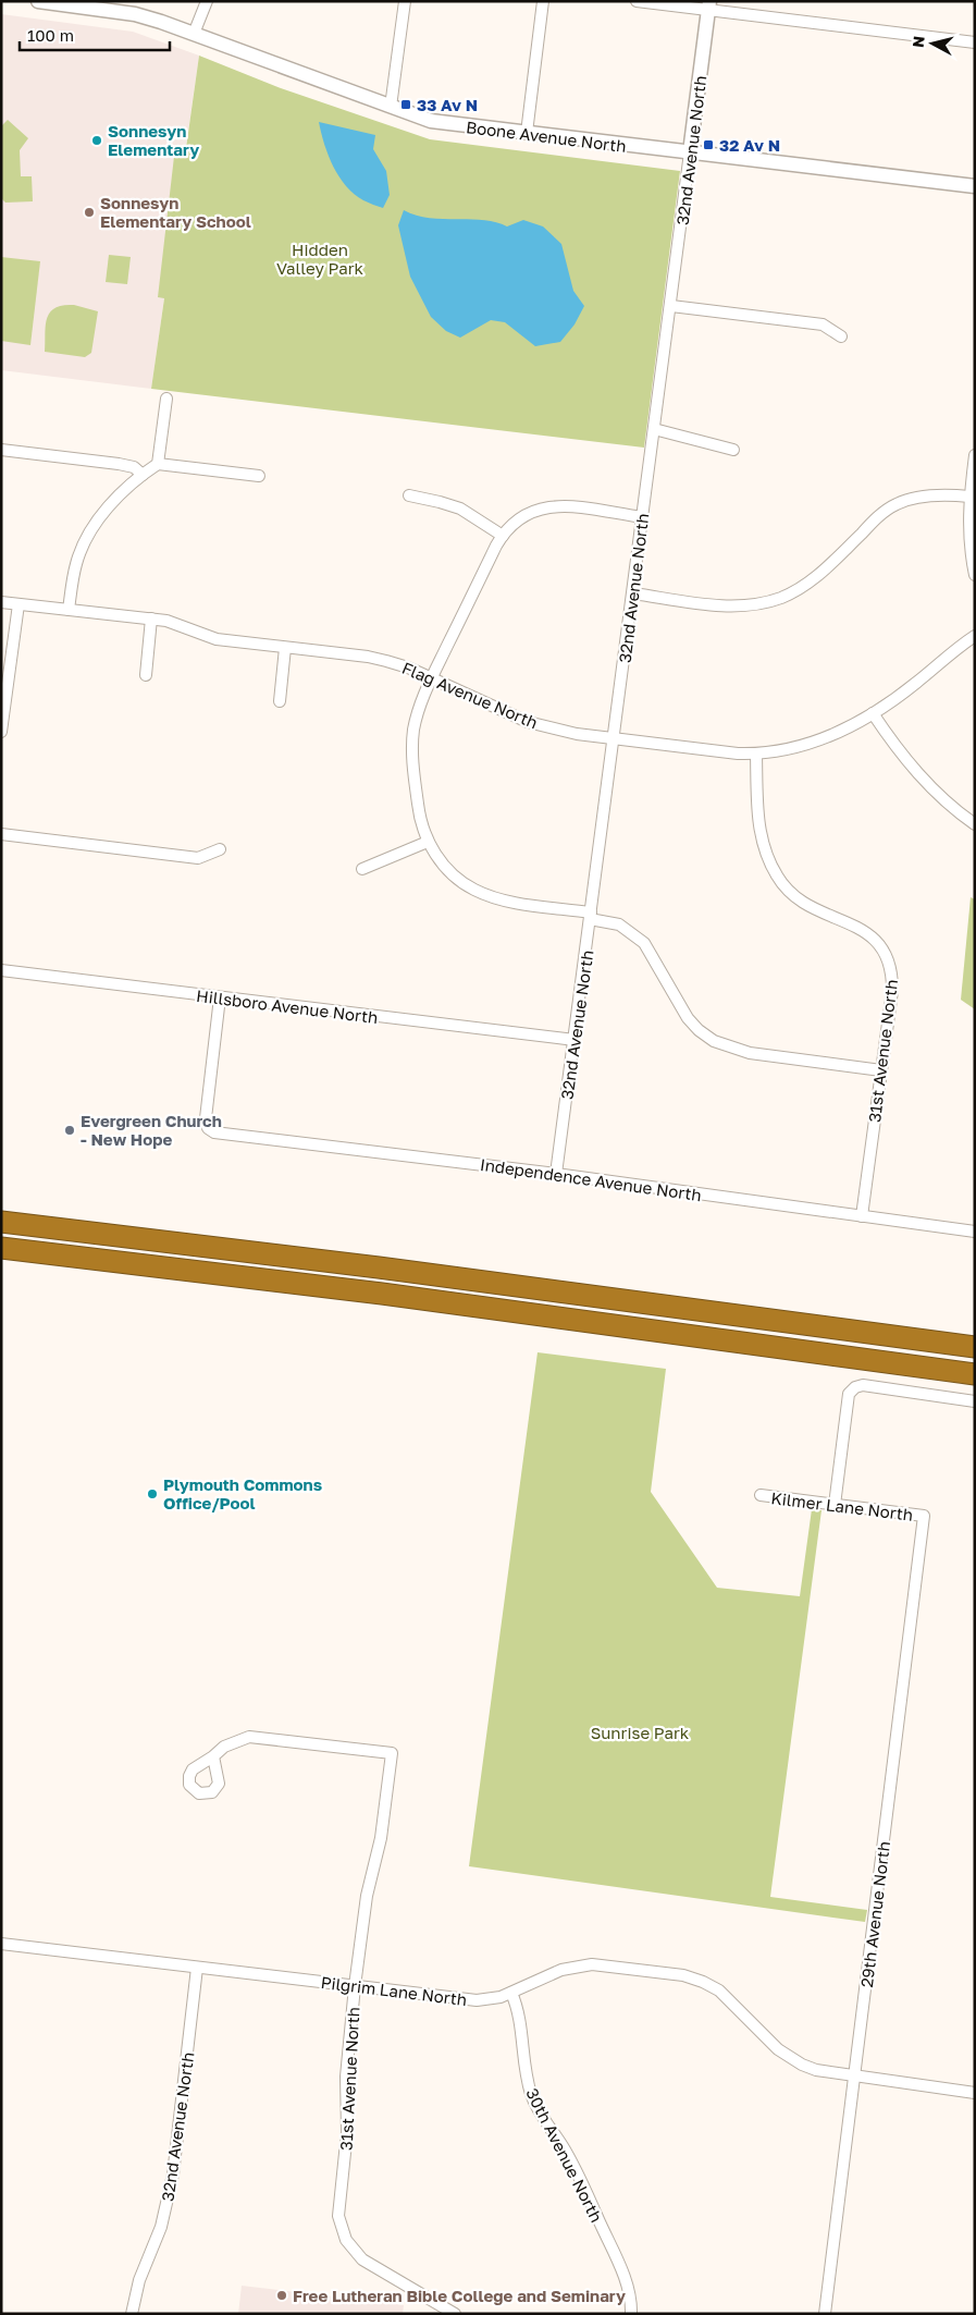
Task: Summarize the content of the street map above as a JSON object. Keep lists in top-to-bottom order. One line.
{"streets":{"street":["Boone Avenue North","32nd Avenue North","Flag Avenue North","Hillsboro Avenue North","31st Avenue North","Independence Avenue North","Kilmer Lane North","29th Avenue North","Pilgrim Lane North","30th Avenue North"]},"crossings":[["Boone Avenue North","32nd Avenue North"],["32nd Avenue North","Flag Avenue North"],["32nd Avenue North","Hillsboro Avenue North"],["32nd Avenue North","Independence Avenue North"],["32nd Avenue North","Pilgrim Lane North"],["Flag Avenue North","31st Avenue North"],["Hillsboro Avenue North","Independence Avenue North"],["31st Avenue North","Independence Avenue North"],["31st Avenue North","Pilgrim Lane North"],["Kilmer Lane North","29th Avenue North"],["29th Avenue North","Pilgrim Lane North"],["Pilgrim Lane North","30th Avenue North"]],"parks":["Hidden Valley Park","Sunrise Park"],"places":{"transit":["33 Av N","32 Av N"],"other":["Sonnesyn Elementary","Sonnesyn Elementary School","Evergreen Church - New Hope","Plymouth Commons Office/Pool","Free Lutheran Bible College and Seminary"]},"scale_bar":"100 m","north":"left"}
